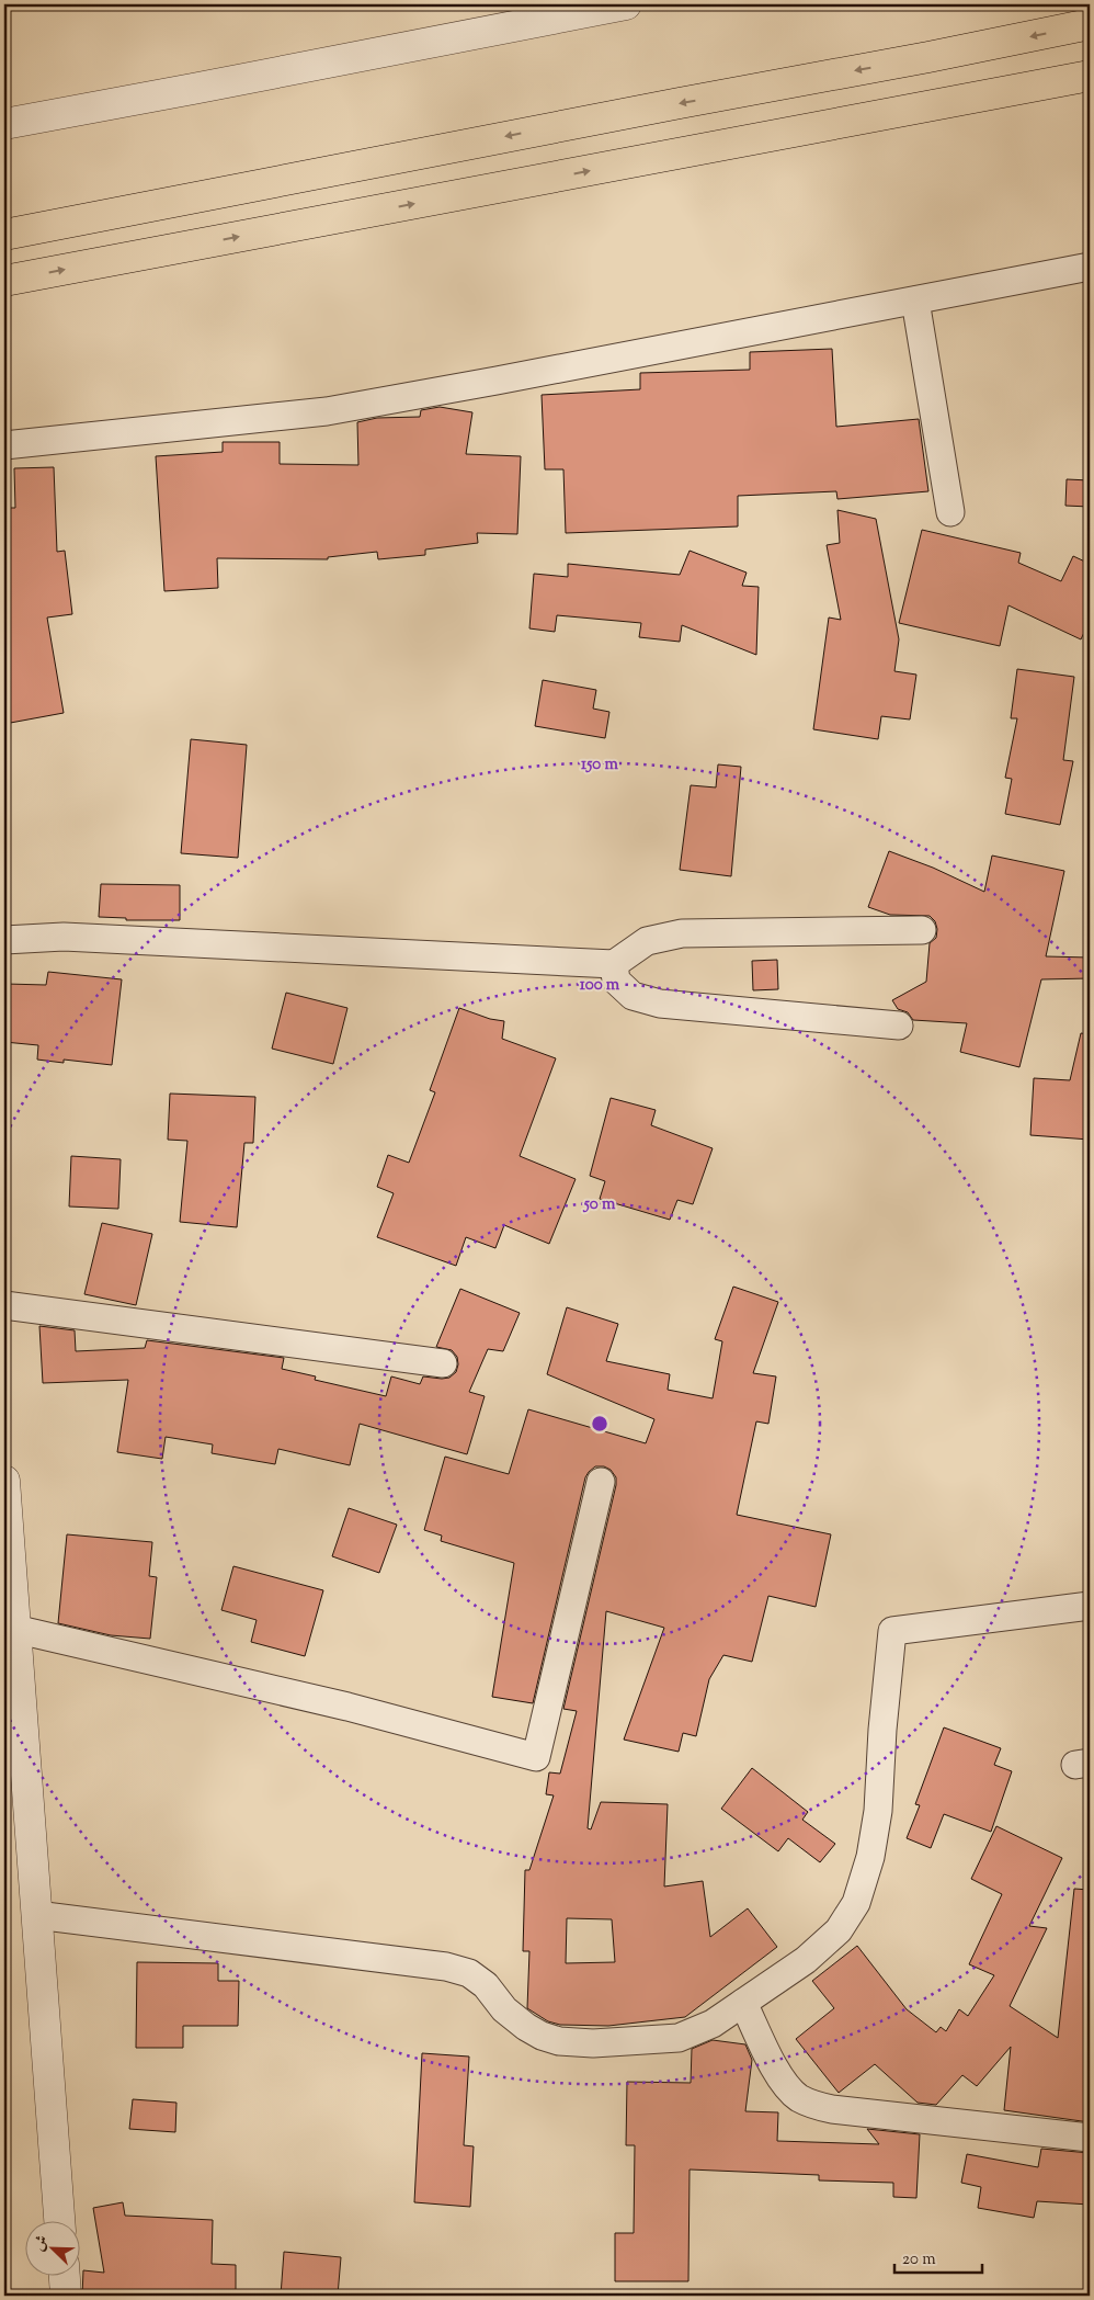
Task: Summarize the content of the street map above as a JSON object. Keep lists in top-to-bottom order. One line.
{"scale_bar":"20 m","north":"top left","rings":["150 m","100 m","50 m"]}
